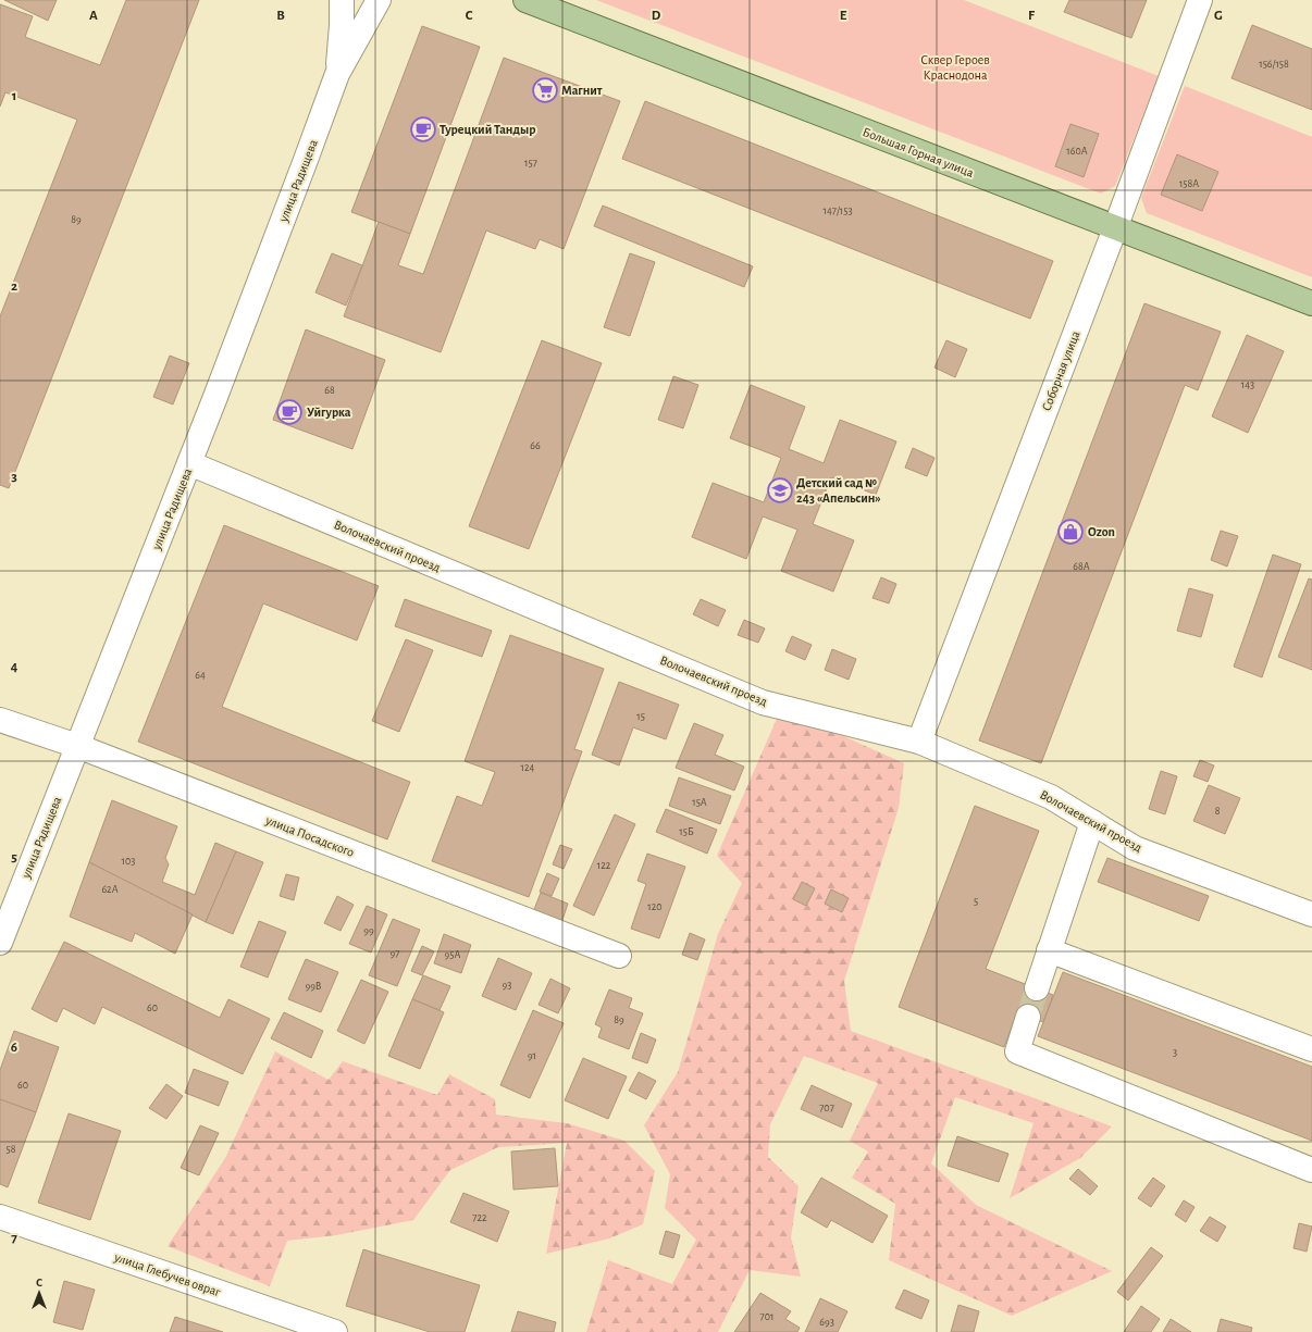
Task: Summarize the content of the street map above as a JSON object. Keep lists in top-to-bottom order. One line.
{"streets":{"main road":["Большая Горная улица"],"street":["улица Радищева","Соборная улица","Волочаевский проезд","улица Посадского","улица Глебучев овраг"]},"crossings":[["Большая Горная улица","Соборная улица"],["улица Радищева","Волочаевский проезд"],["улица Радищева","улица Посадского"],["Соборная улица","Волочаевский проезд"]],"parks":["Сквер Героев Краснодона"],"places":{"supermarket":["Магнит"],"cafe":["Турецкий Тандыр","Уйгурка"],"school or university":["Детский сад № 243 «Апельсин»"],"shop":["Ozon"]},"house_numbers":["156/158","160А","157","158А","147/153","89","143","68","66","68А","64","15","124","15А","8","15Б","103","122","62А","5","120","99","97","95А","93","99В","60","89","3","91","60","707","58","722","701","693"],"north":"top","grid":{"columns":["A","B","C","D","E","F","G"],"rows":["1","2","3","4","5","6","7"]}}
